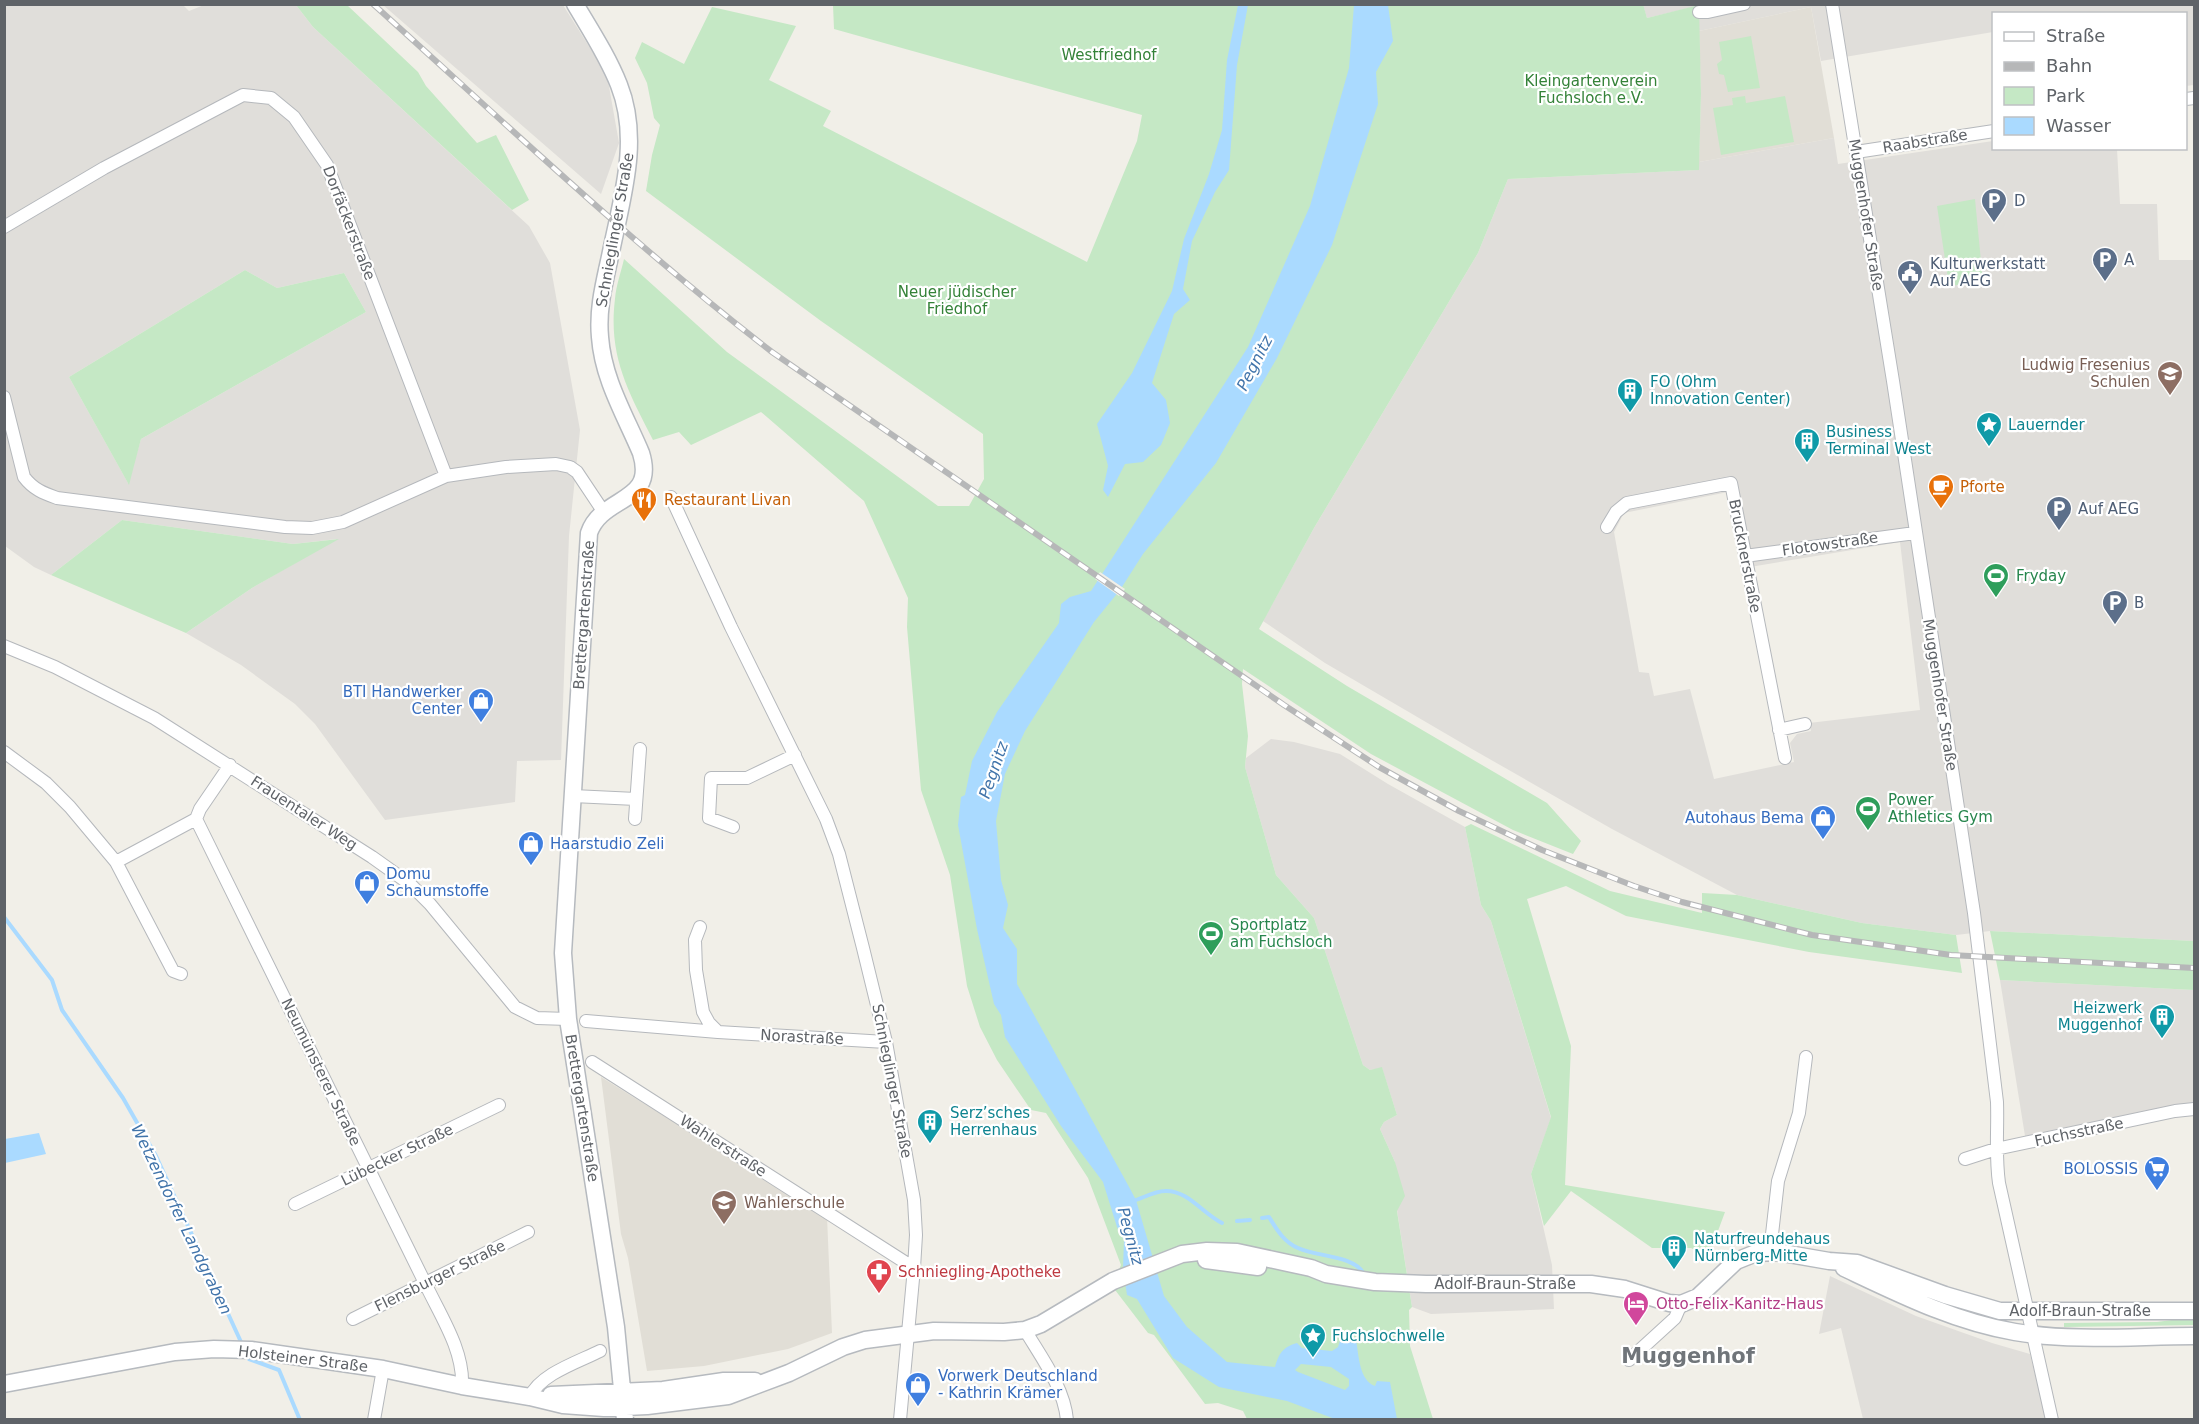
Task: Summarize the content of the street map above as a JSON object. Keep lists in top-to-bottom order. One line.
{"streets":{"main road":["Schnieglinger Straße","Brettergartenstraße","Adolf-Braun-Straße","Holsteiner Straße"],"street":["Raabstraße","Muggenhofer Straße","Dorfäckerstraße","Flotowstraße","Brucknerstraße","Frauentaler Weg","Norastraße","Neumünsterer Straße","Fuchsstraße","Wahlerstraße","Lübecker Straße","Flensburger Straße"]},"crossings":[["Raabstraße","Muggenhofer Straße"],["Muggenhofer Straße","Flotowstraße"],["Muggenhofer Straße","Fuchsstraße"],["Muggenhofer Straße","Adolf-Braun-Straße"],["Schnieglinger Straße","Brettergartenstraße"],["Schnieglinger Straße","Norastraße"],["Schnieglinger Straße","Wahlerstraße"],["Schnieglinger Straße","Holsteiner Straße"],["Flotowstraße","Brucknerstraße"],["Brettergartenstraße","Frauentaler Weg"],["Brettergartenstraße","Holsteiner Straße"],["Neumünsterer Straße","Lübecker Straße"],["Neumünsterer Straße","Flensburger Straße"],["Neumünsterer Straße","Holsteiner Straße"]],"districts":["Muggenhof"],"water":["Pegnitz","Wetzendorfer Landgraben"],"parks":["Westfriedhof","Kleingartenverein Fuchsloch e.V.","Neuer jüdischer Friedhof"],"places":{"parking":["D","A","Auf AEG","B"],"public building":["Kulturwerkstatt Auf AEG"],"school or university":["Ludwig Fresenius Schulen","Wahlerschule"],"building":["FO (Ohm Innovation Center)","Business Terminal West","Heizwerk Muggenhof","Serz’sches Herrenhaus","Naturfreundehaus Nürnberg-Mitte"],"place":["Lauernder","Fuchslochwelle"],"cafe":["Pforte"],"restaurant":["Restaurant Livan"],"sports":["Fryday","Power Athletics Gym","Sportplatz am Fuchsloch"],"shop":["BTI Handwerker Center","Autohaus Bema","Haarstudio Zeli","Domu Schaumstoffe","Vorwerk Deutschland - Kathrin Krämer"],"supermarket":["BOLOSSIS"],"pharmacy":["Schniegling-Apotheke"],"hotel":["Otto-Felix-Kanitz-Haus"]},"legend":["Straße","Bahn","Park","Wasser"]}
